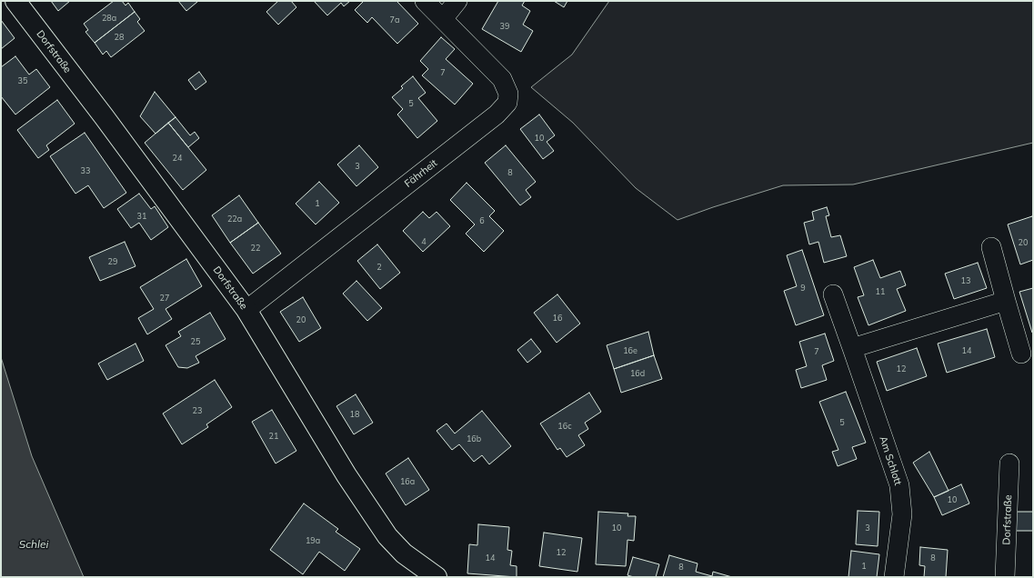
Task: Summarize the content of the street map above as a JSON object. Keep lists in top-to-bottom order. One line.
{"streets":{"street":["Dorfstraße","Fährheit","Am Schlott"]},"crossings":[["Dorfstraße","Fährheit"]],"water":["Schlei"],"house_numbers":["28a","7a","39","28","7","35","5","10","24","3","33","8","1","31","22a","6","4","20","22","29","2","13","9","11","27","16","20","25","16e","14","7","12","16d","23","18","5","16c","21","16b","16a","10","10","3","19a","12","14","8","1","8"]}
